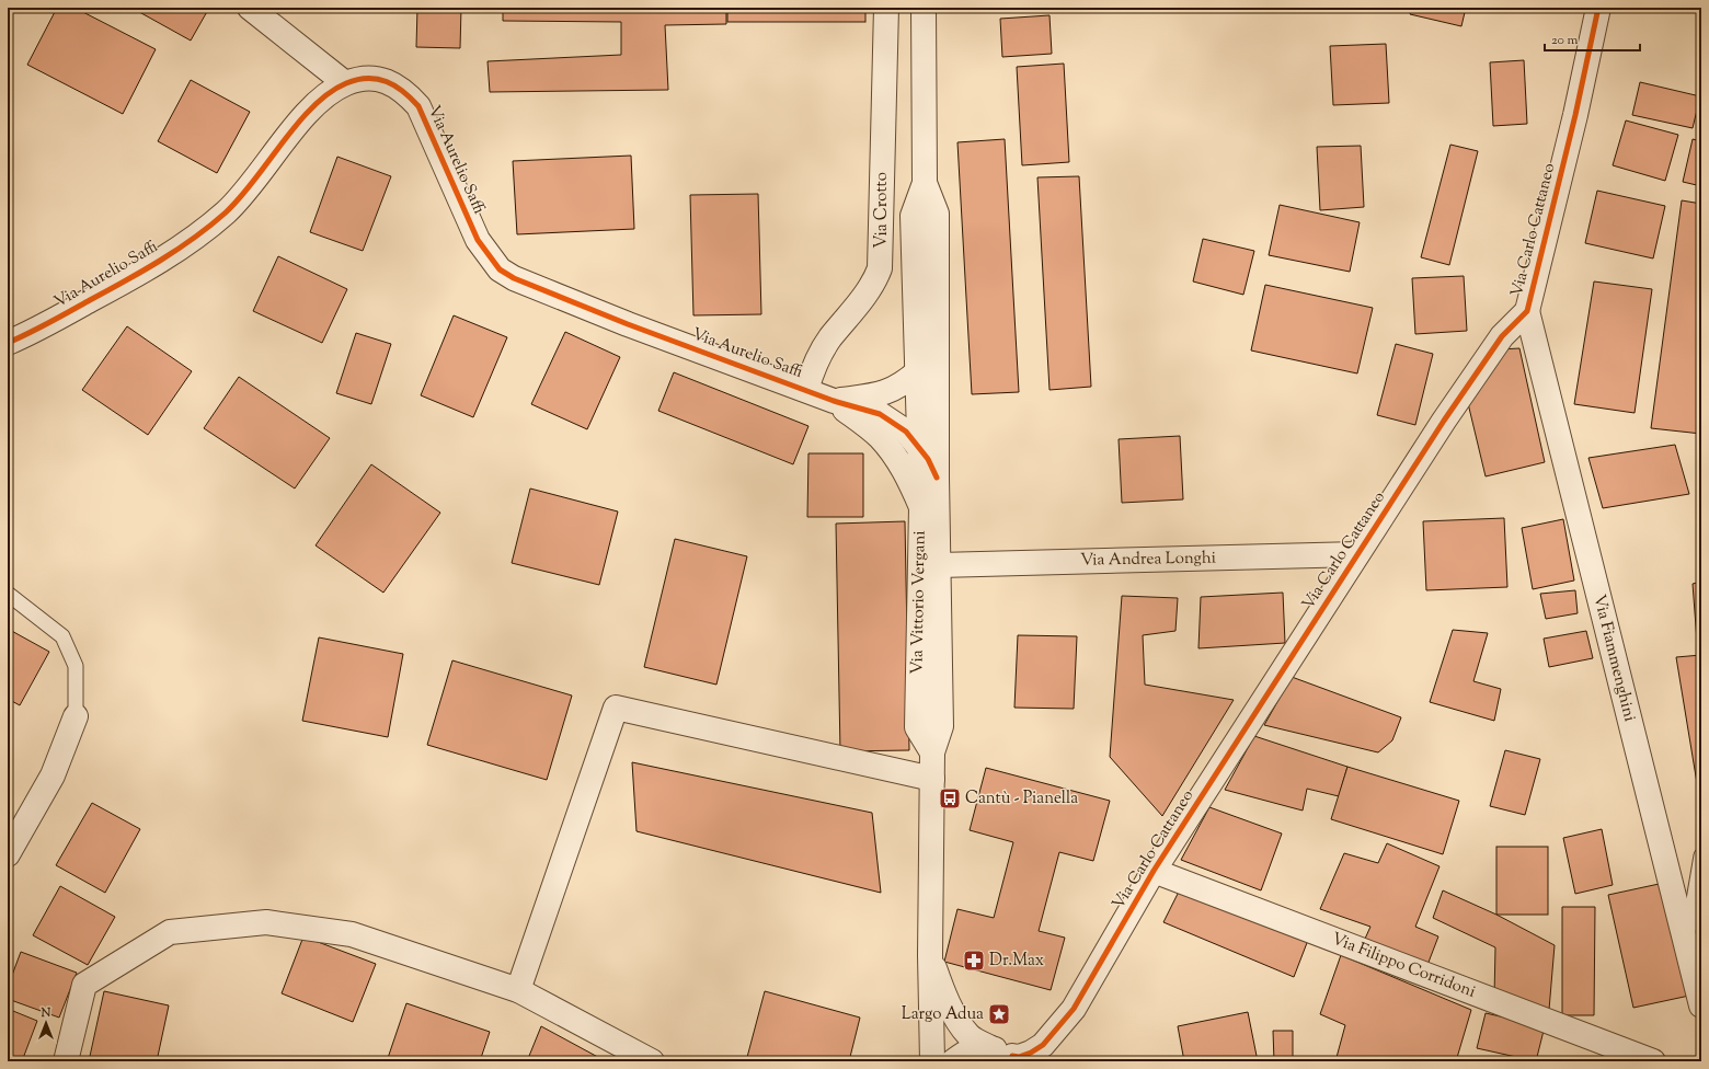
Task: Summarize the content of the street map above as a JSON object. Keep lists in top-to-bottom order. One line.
{"streets":{"street":["Via Aurelio Saffi","Via Crotto","Via Carlo Cattaneo","Via Andrea Longhi","Via Vittorio Vergani","Via Fiammenghini","Via Filippo Corridoni"]},"crossings":[["Via Aurelio Saffi","Via Crotto"],["Via Aurelio Saffi","Via Vittorio Vergani"],["Via Carlo Cattaneo","Via Andrea Longhi"],["Via Carlo Cattaneo","Via Fiammenghini"],["Via Carlo Cattaneo","Via Filippo Corridoni"],["Via Andrea Longhi","Via Vittorio Vergani"]],"places":{"bus stop":["Cantù - Pianella"],"pharmacy":["Dr.Max"],"place":["Largo Adua"]},"scale_bar":"20 m","north":"top"}
